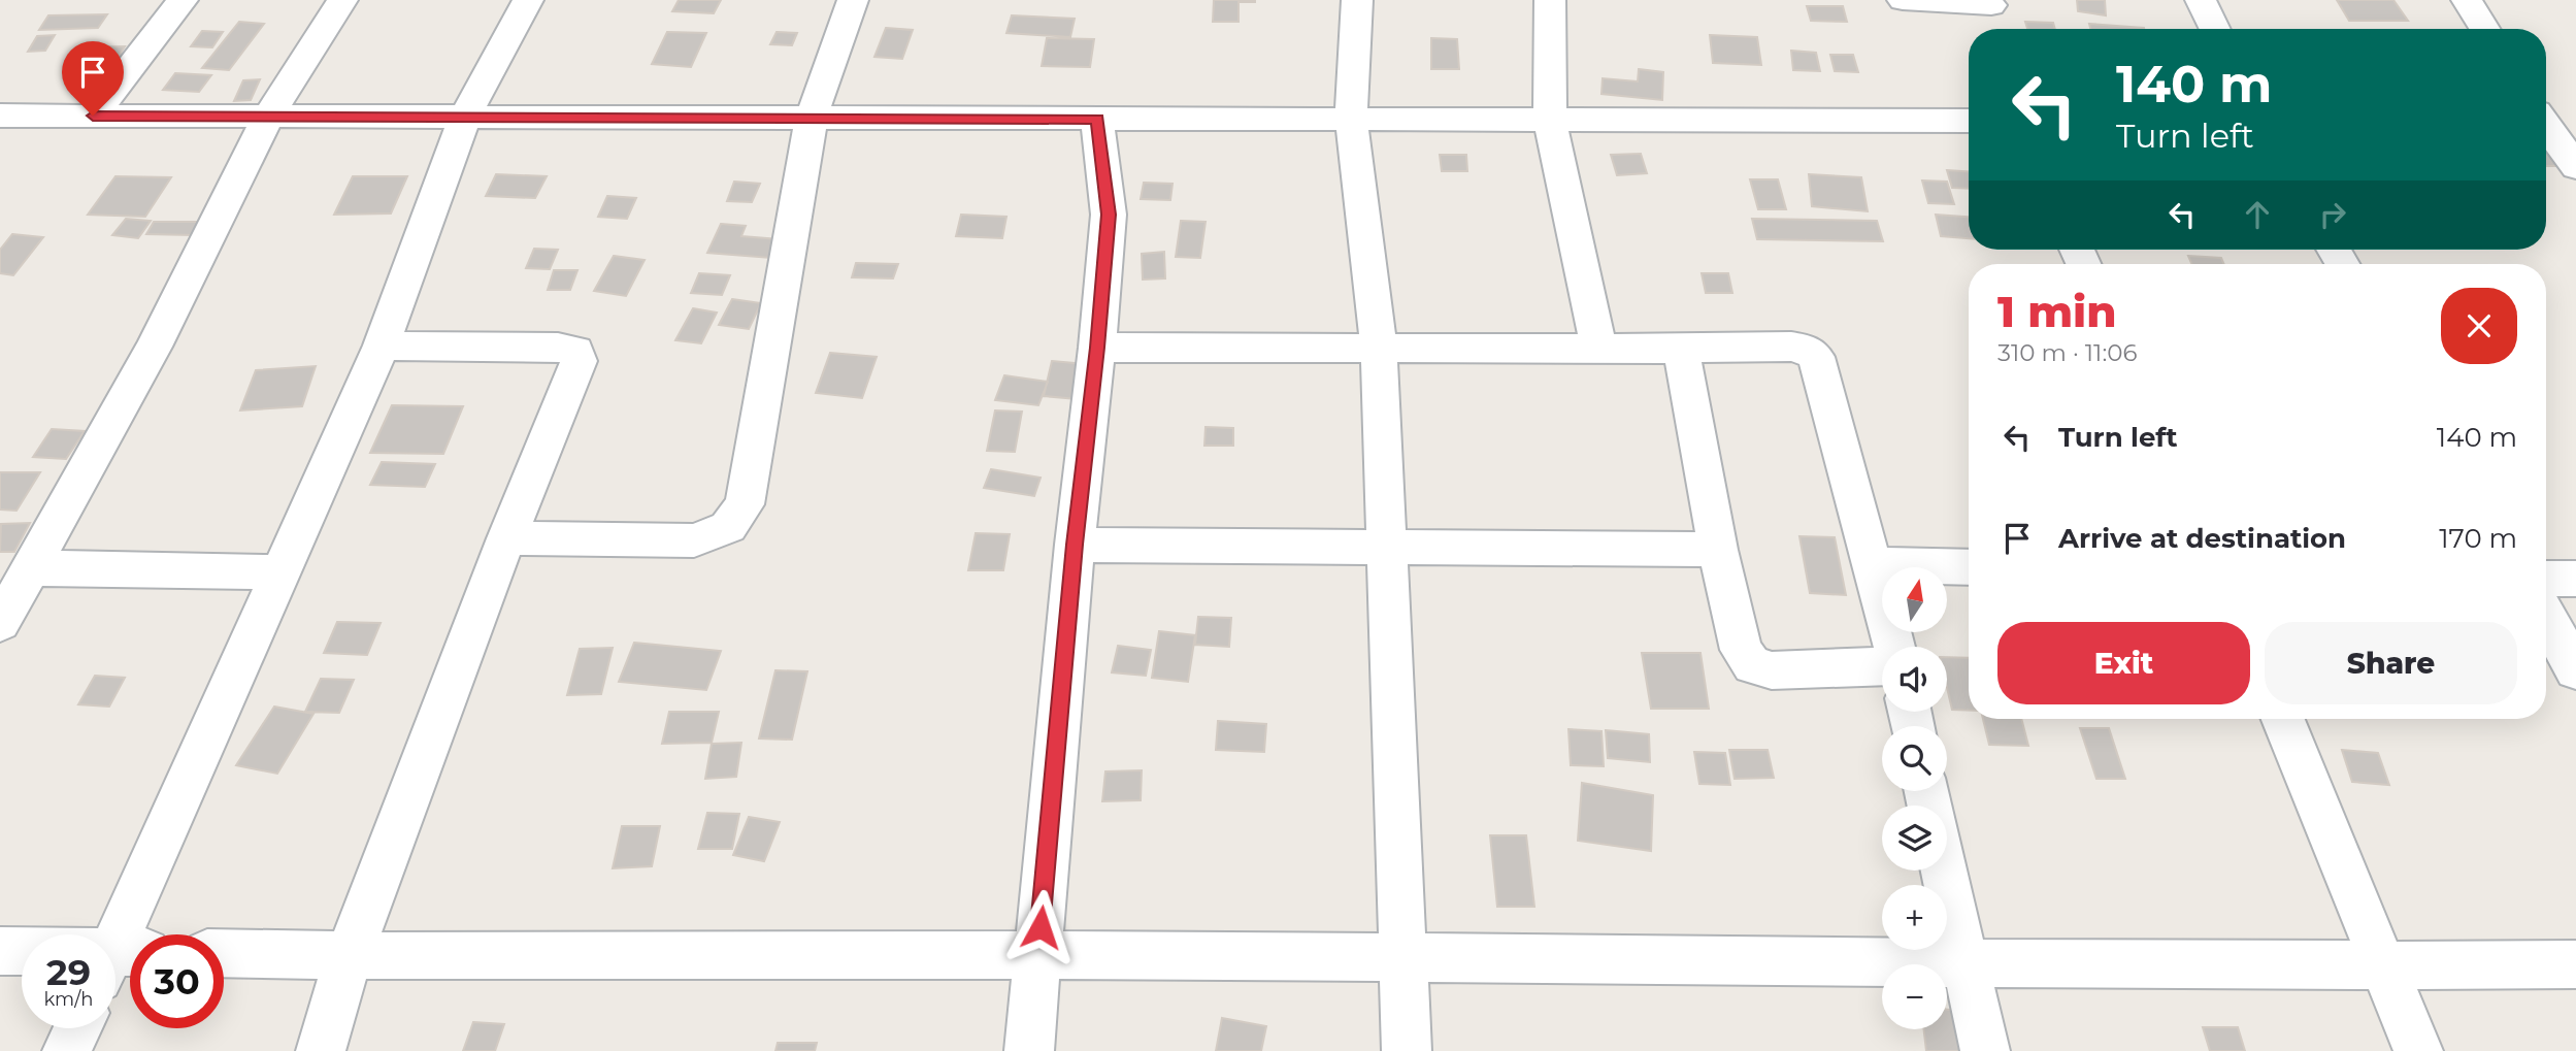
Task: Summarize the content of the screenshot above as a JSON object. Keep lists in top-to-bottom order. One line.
{"north":"top","page":{"turn":["140 m","Turn left"],"heading":["1 min","310 m · 11:06"],"list":[{"name":"Turn left","value":"140 m"},{"name":"Arrive at destination","value":"170 m"}],"map_buttons":["+","−"],"buttons":["Exit","Share"],"speed":"29 km/h","limit":"30"}}
